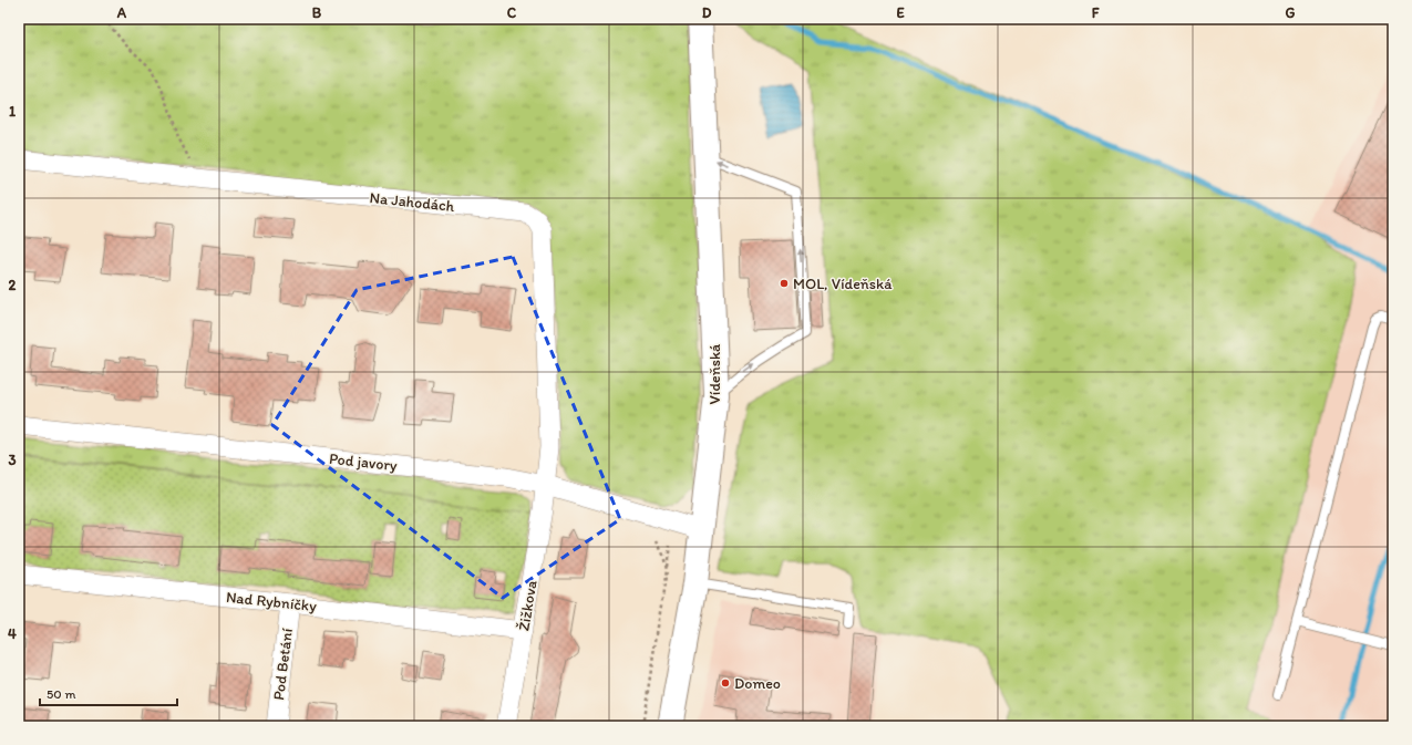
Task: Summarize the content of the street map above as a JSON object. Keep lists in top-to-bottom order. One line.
{"streets":{"main road":["Vídeňská"],"street":["Na Jahodách","Pod javory","Nad Rybníčky","Žižkova","Pod Betání"]},"crossings":[["Na Jahodách","Pod javory"],["Na Jahodách","Žižkova"],["Vídeňská","Pod javory"],["Pod javory","Žižkova"],["Nad Rybníčky","Žižkova"],["Nad Rybníčky","Pod Betání"]],"places":["MOL, Vídeňská","Domeo"],"scale_bar":"50 m","grid":{"columns":["A","B","C","D","E","F","G"],"rows":["1","2","3","4"]}}
